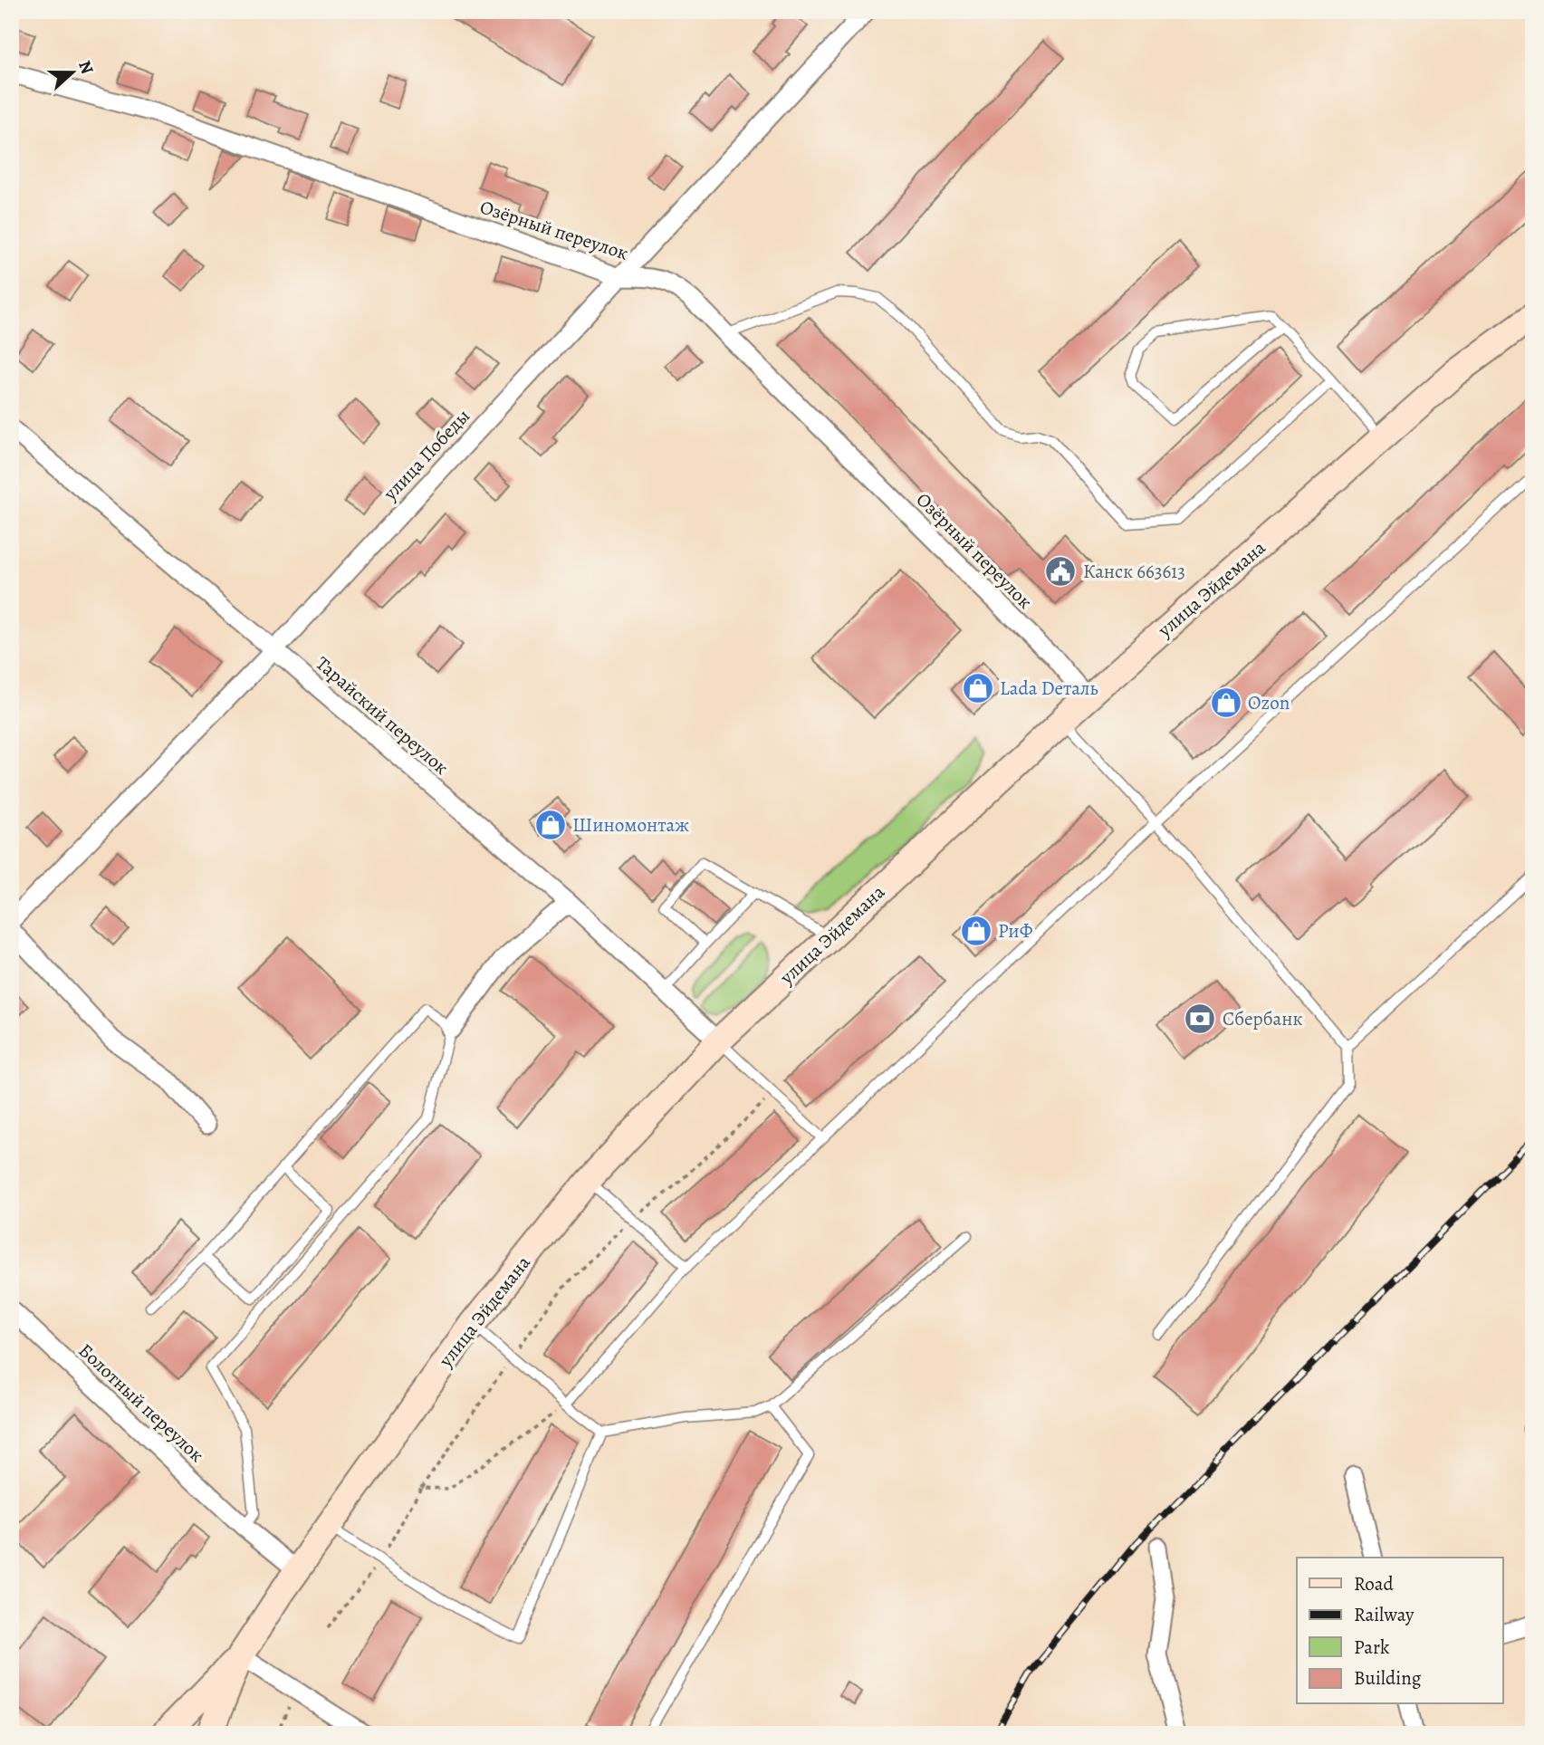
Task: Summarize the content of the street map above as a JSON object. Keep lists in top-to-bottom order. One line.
{"streets":{"main road":["улица Эйдемана"],"street":["Озёрный переулок","улица Победы","Тарайский переулок","Болотный переулок"]},"crossings":[["Озёрный переулок","улица Победы"],["Озёрный переулок","улица Эйдемана"],["улица Победы","Тарайский переулок"],["улица Эйдемана","Тарайский переулок"],["улица Эйдемана","Болотный переулок"]],"places":{"public building":["Канск 663613"],"shop":["Lada Dеталь","Ozon","Шиномонтаж","РиФ"],"bank":["Сбербанк"]},"legend":["Road","Railway","Park","Building"],"north":"right"}
